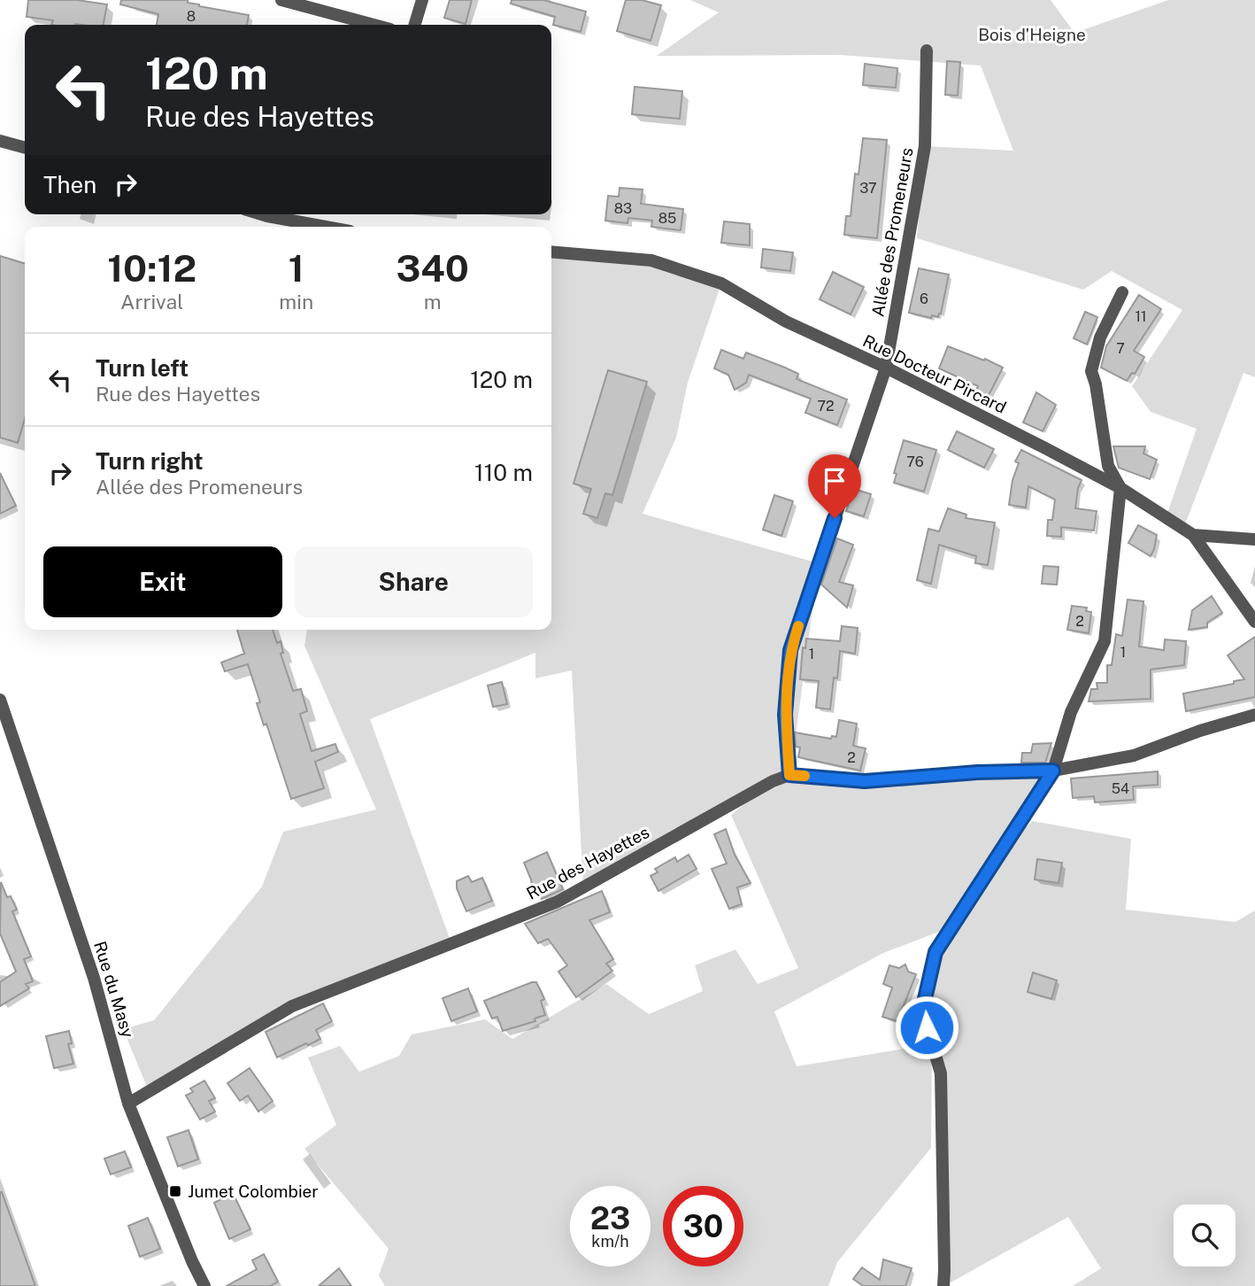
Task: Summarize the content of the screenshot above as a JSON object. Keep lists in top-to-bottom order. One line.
{"streets":{"street":["Allée des Promeneurs","Rue Docteur Pircard","Rue des Hayettes","Rue du Masy"]},"crossings":[["Allée des Promeneurs","Rue Docteur Pircard"],["Allée des Promeneurs","Rue des Hayettes"],["Rue des Hayettes","Rue du Masy"]],"parks":["Bois d'Heigne"],"places":{"transit":["Jumet Colombier"]},"house_numbers":["8","37","83","85","6","11","7","72","76","2","1","1","2","54"],"page":{"turn":["120 m","Rue des Hayettes"],"then":"Then","eta":["10:12","Arrival","1","min","340","m"],"list":[{"name":"Turn left","note":"Rue des Hayettes","value":"120 m"},{"name":"Turn right","note":"Allée des Promeneurs","value":"110 m"}],"buttons":["Exit","Share"],"speed":"23 km/h","limit":"30"}}
